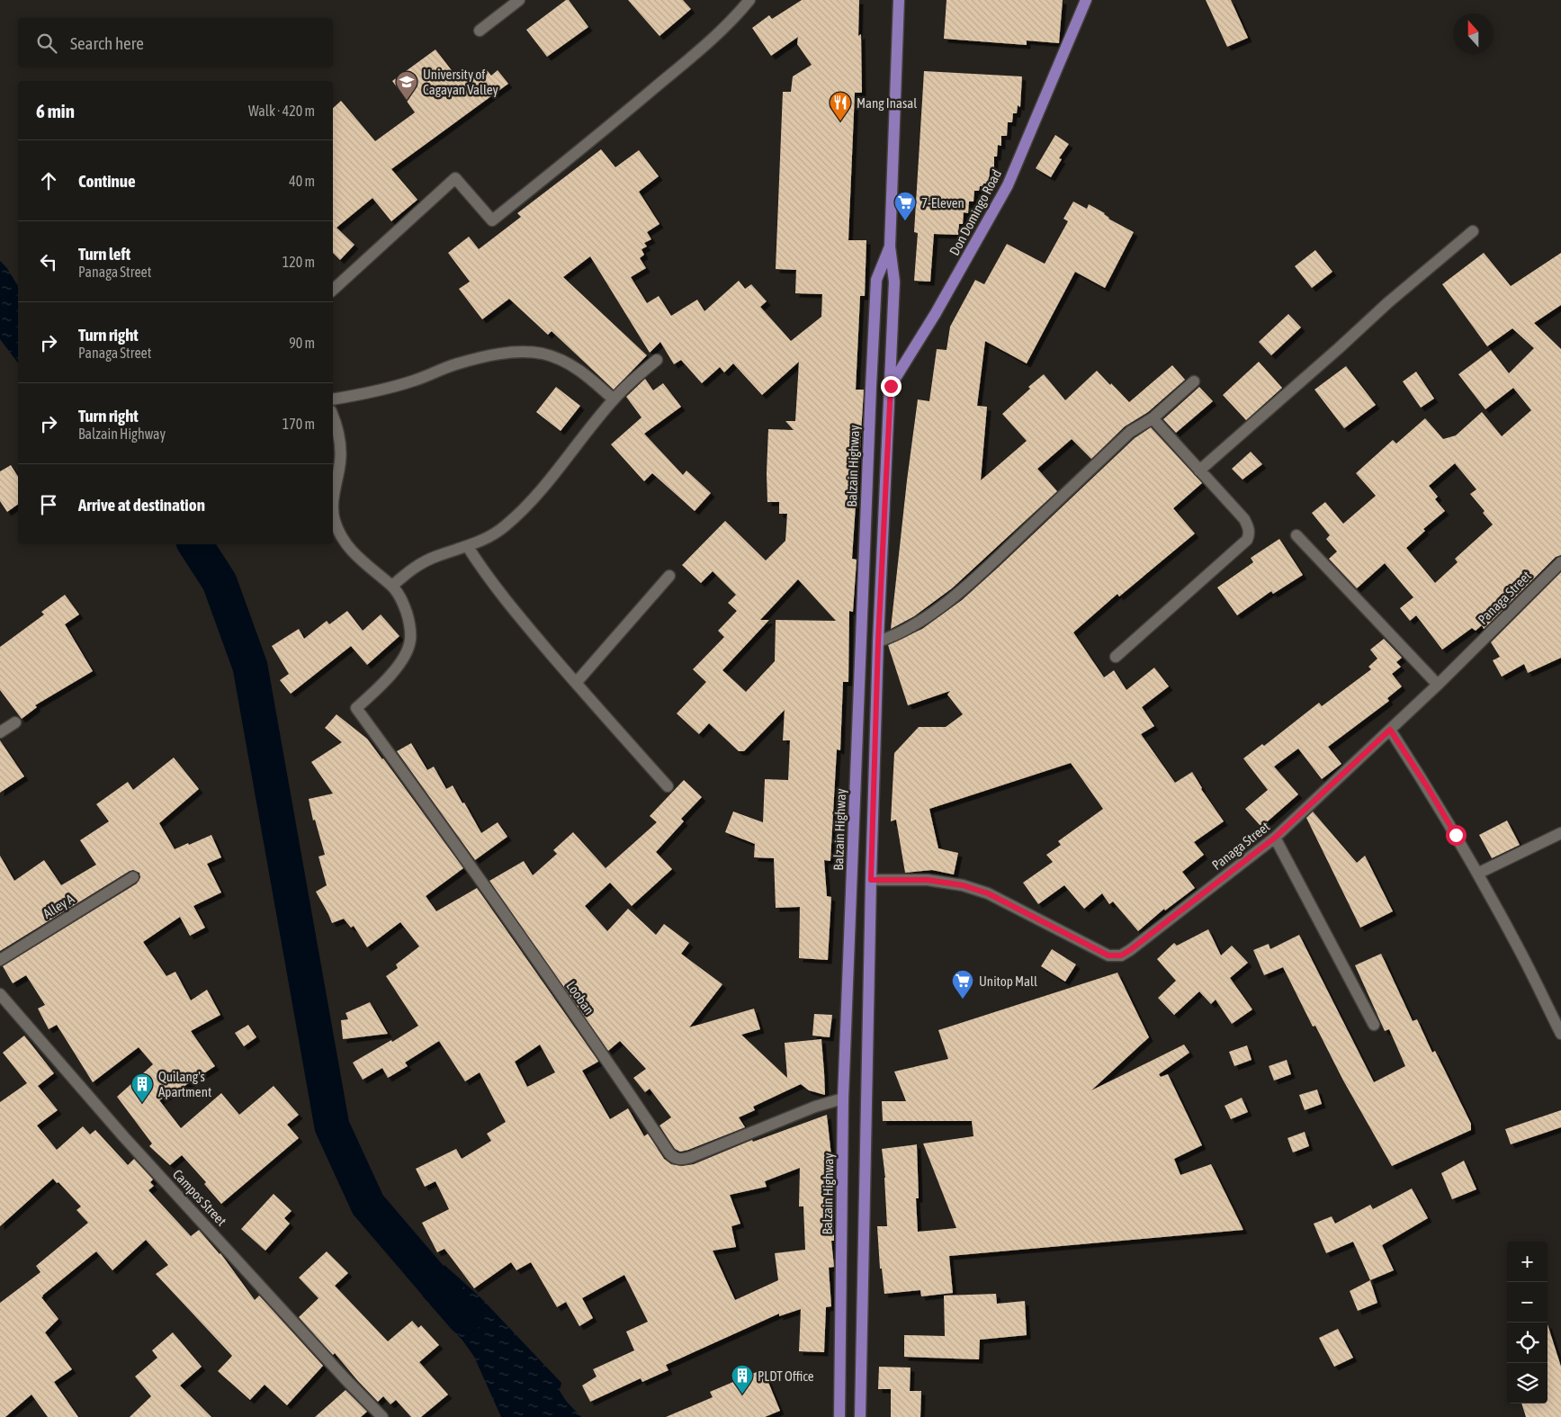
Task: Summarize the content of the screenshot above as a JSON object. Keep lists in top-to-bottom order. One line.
{"streets":{"main road":["Don Domingo Road","Balzain Highway"],"street":["Panaga Street","Alley A","Looban","Campos Street"]},"crossings":[["Don Domingo Road","Balzain Highway"],["Balzain Highway","Panaga Street"],["Balzain Highway","Looban"]],"places":{"school or university":["University of Cagayan Valley"],"restaurant":["Mang Inasal"],"supermarket":["7-Eleven","Unitop Mall"],"building":["Quilang's Apartment","PLDT Office"]},"north":"top","page":{"search":"Search here","heading":["6 min","Walk · 420 m"],"list":[["Continue","40 m"],["Turn left","Panaga Street","120 m"],["Turn right","Panaga Street","90 m"],["Turn right","Balzain Highway","170 m"],"Arrive at destination"],"map_buttons":["+","−"]}}
